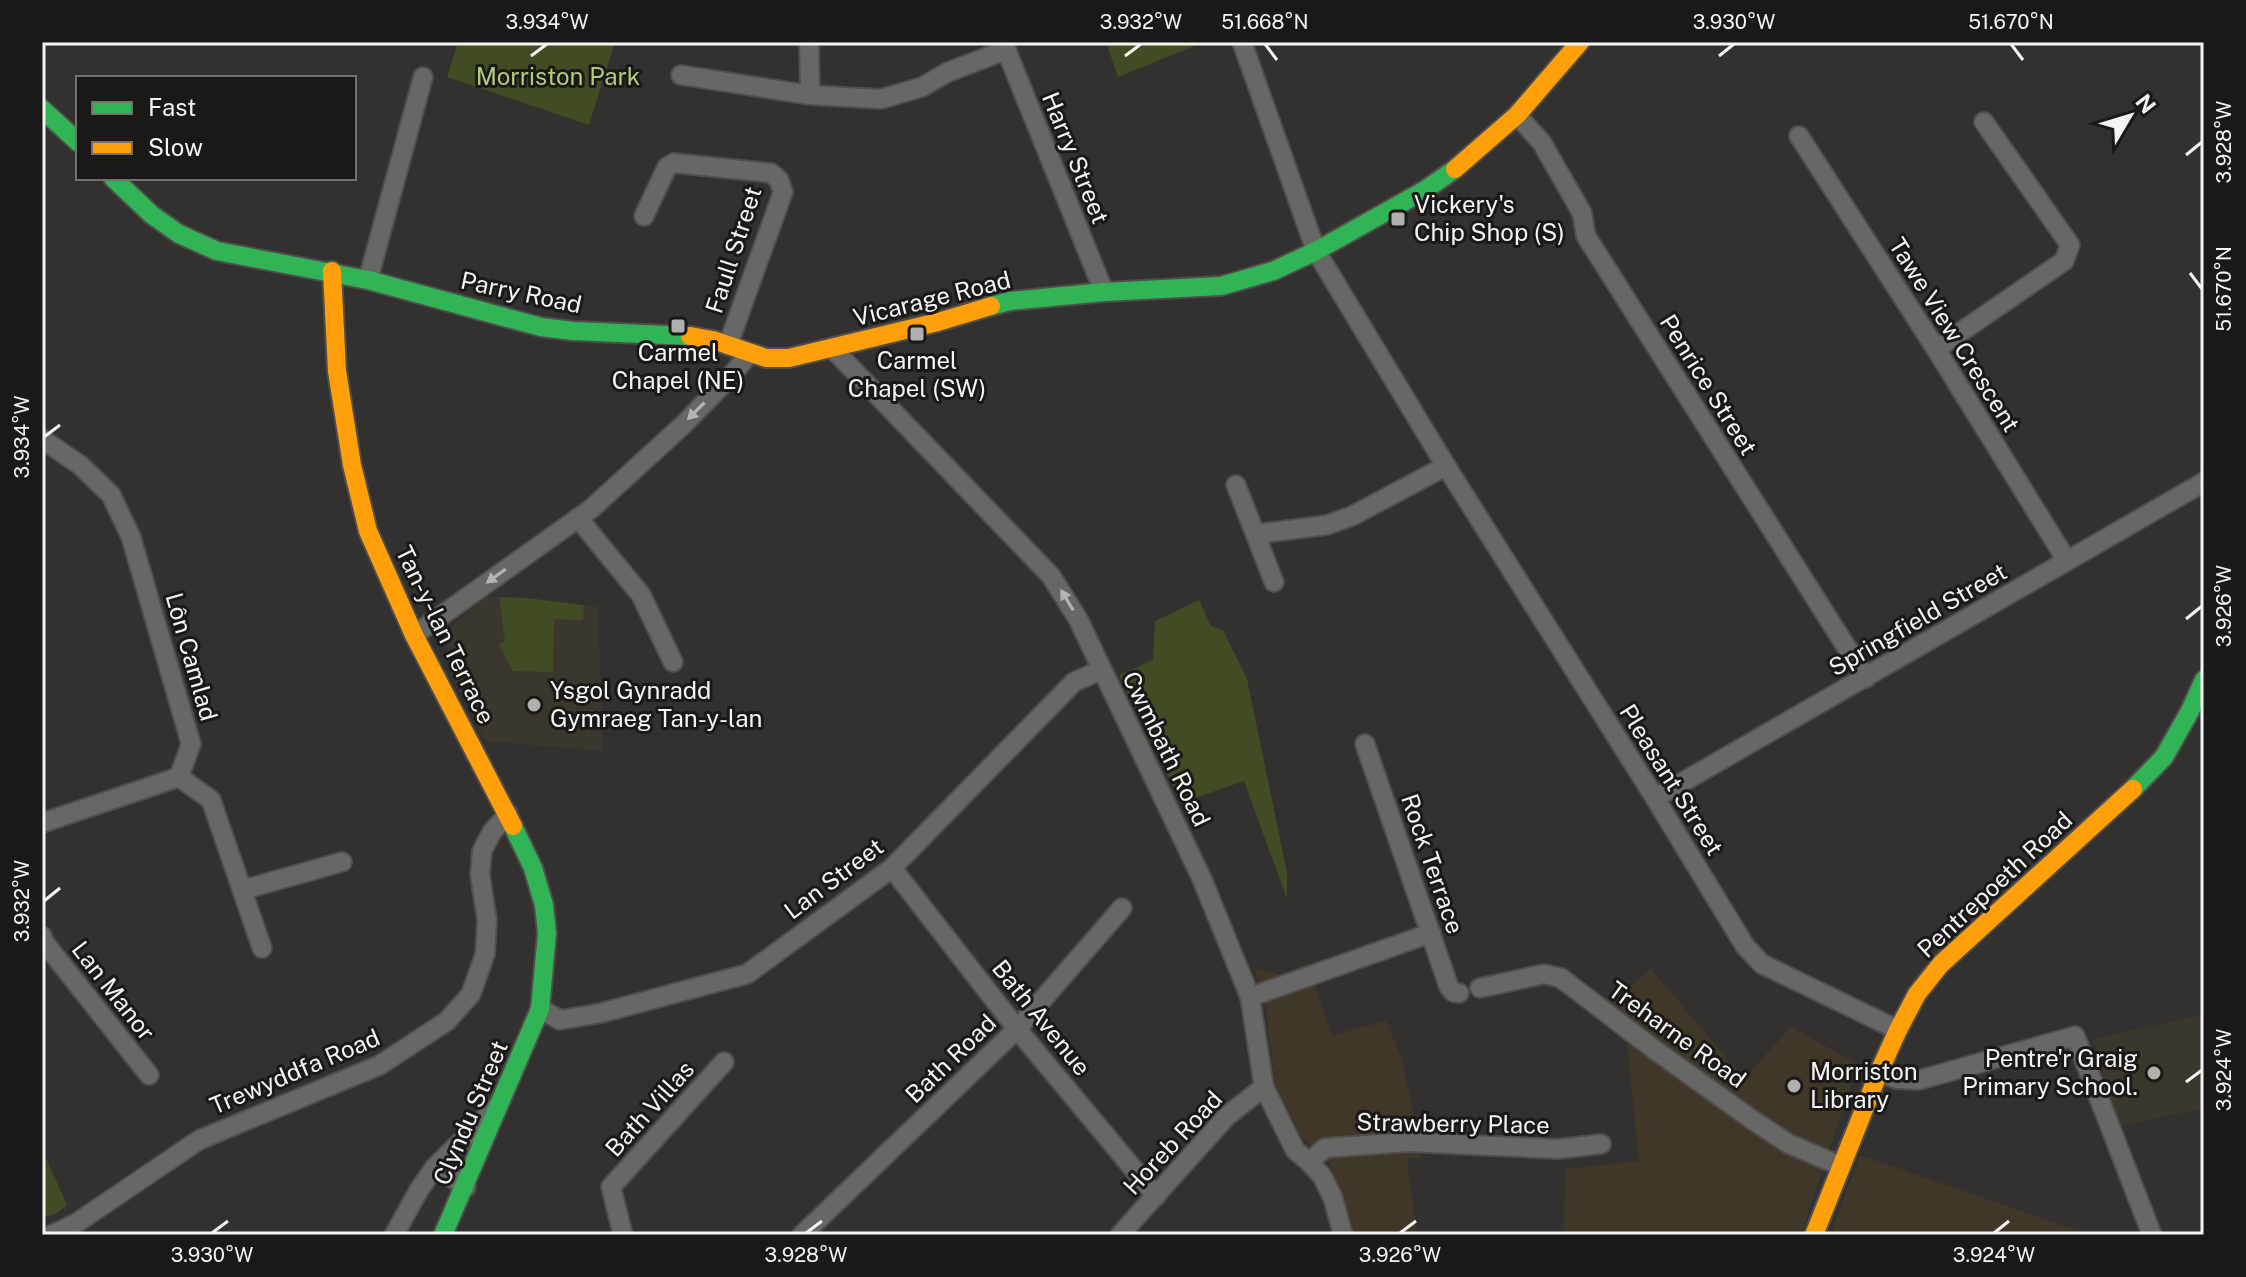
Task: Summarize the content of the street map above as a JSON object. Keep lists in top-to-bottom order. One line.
{"streets":{"street":["Harry Street","Faull Street","Parry Road","Vicarage Road","Tawe View Crescent","Penrice Street","Springfield Street","Tan-y-lan Terrace","Lôn Camlad","Cwmbath Road","Pleasant Street","Rock Terrace","Lan Street","Pentrepoeth Road","Lan Manor","Bath Avenue","Treharne Road","Bath Road","Trewyddfa Road","Bath Villas","Clyndu Street","Strawberry Place","Horeb Road"]},"crossings":[["Harry Street","Vicarage Road"],["Faull Street","Parry Road"],["Parry Road","Vicarage Road"],["Parry Road","Tan-y-lan Terrace"],["Vicarage Road","Penrice Street"],["Vicarage Road","Cwmbath Road"],["Tawe View Crescent","Springfield Street"],["Penrice Street","Springfield Street"],["Springfield Street","Pleasant Street"],["Tan-y-lan Terrace","Lan Street"],["Tan-y-lan Terrace","Trewyddfa Road"],["Tan-y-lan Terrace","Clyndu Street"],["Cwmbath Road","Lan Street"],["Cwmbath Road","Strawberry Place"],["Cwmbath Road","Horeb Road"],["Pleasant Street","Pentrepoeth Road"],["Lan Street","Bath Avenue"],["Lan Street","Clyndu Street"],["Pentrepoeth Road","Treharne Road"],["Bath Avenue","Bath Road"],["Bath Avenue","Horeb Road"]],"one_way":["Cwmbath Road"],"parks":["Morriston Park"],"places":{"transit":["Vickery's Chip Shop (S)","Carmel Chapel (NE)","Carmel Chapel (SW)"],"other":["Ysgol Gynradd Gymraeg Tan-y-lan","Pentre'r Graig Primary School.","Morriston Library"]},"legend":["Fast","Slow"],"north":"top right","coordinates":["3.934°W","3.932°W","51.668°N","3.930°W","51.670°N","3.928°W","3.926°W","3.924°W"]}
